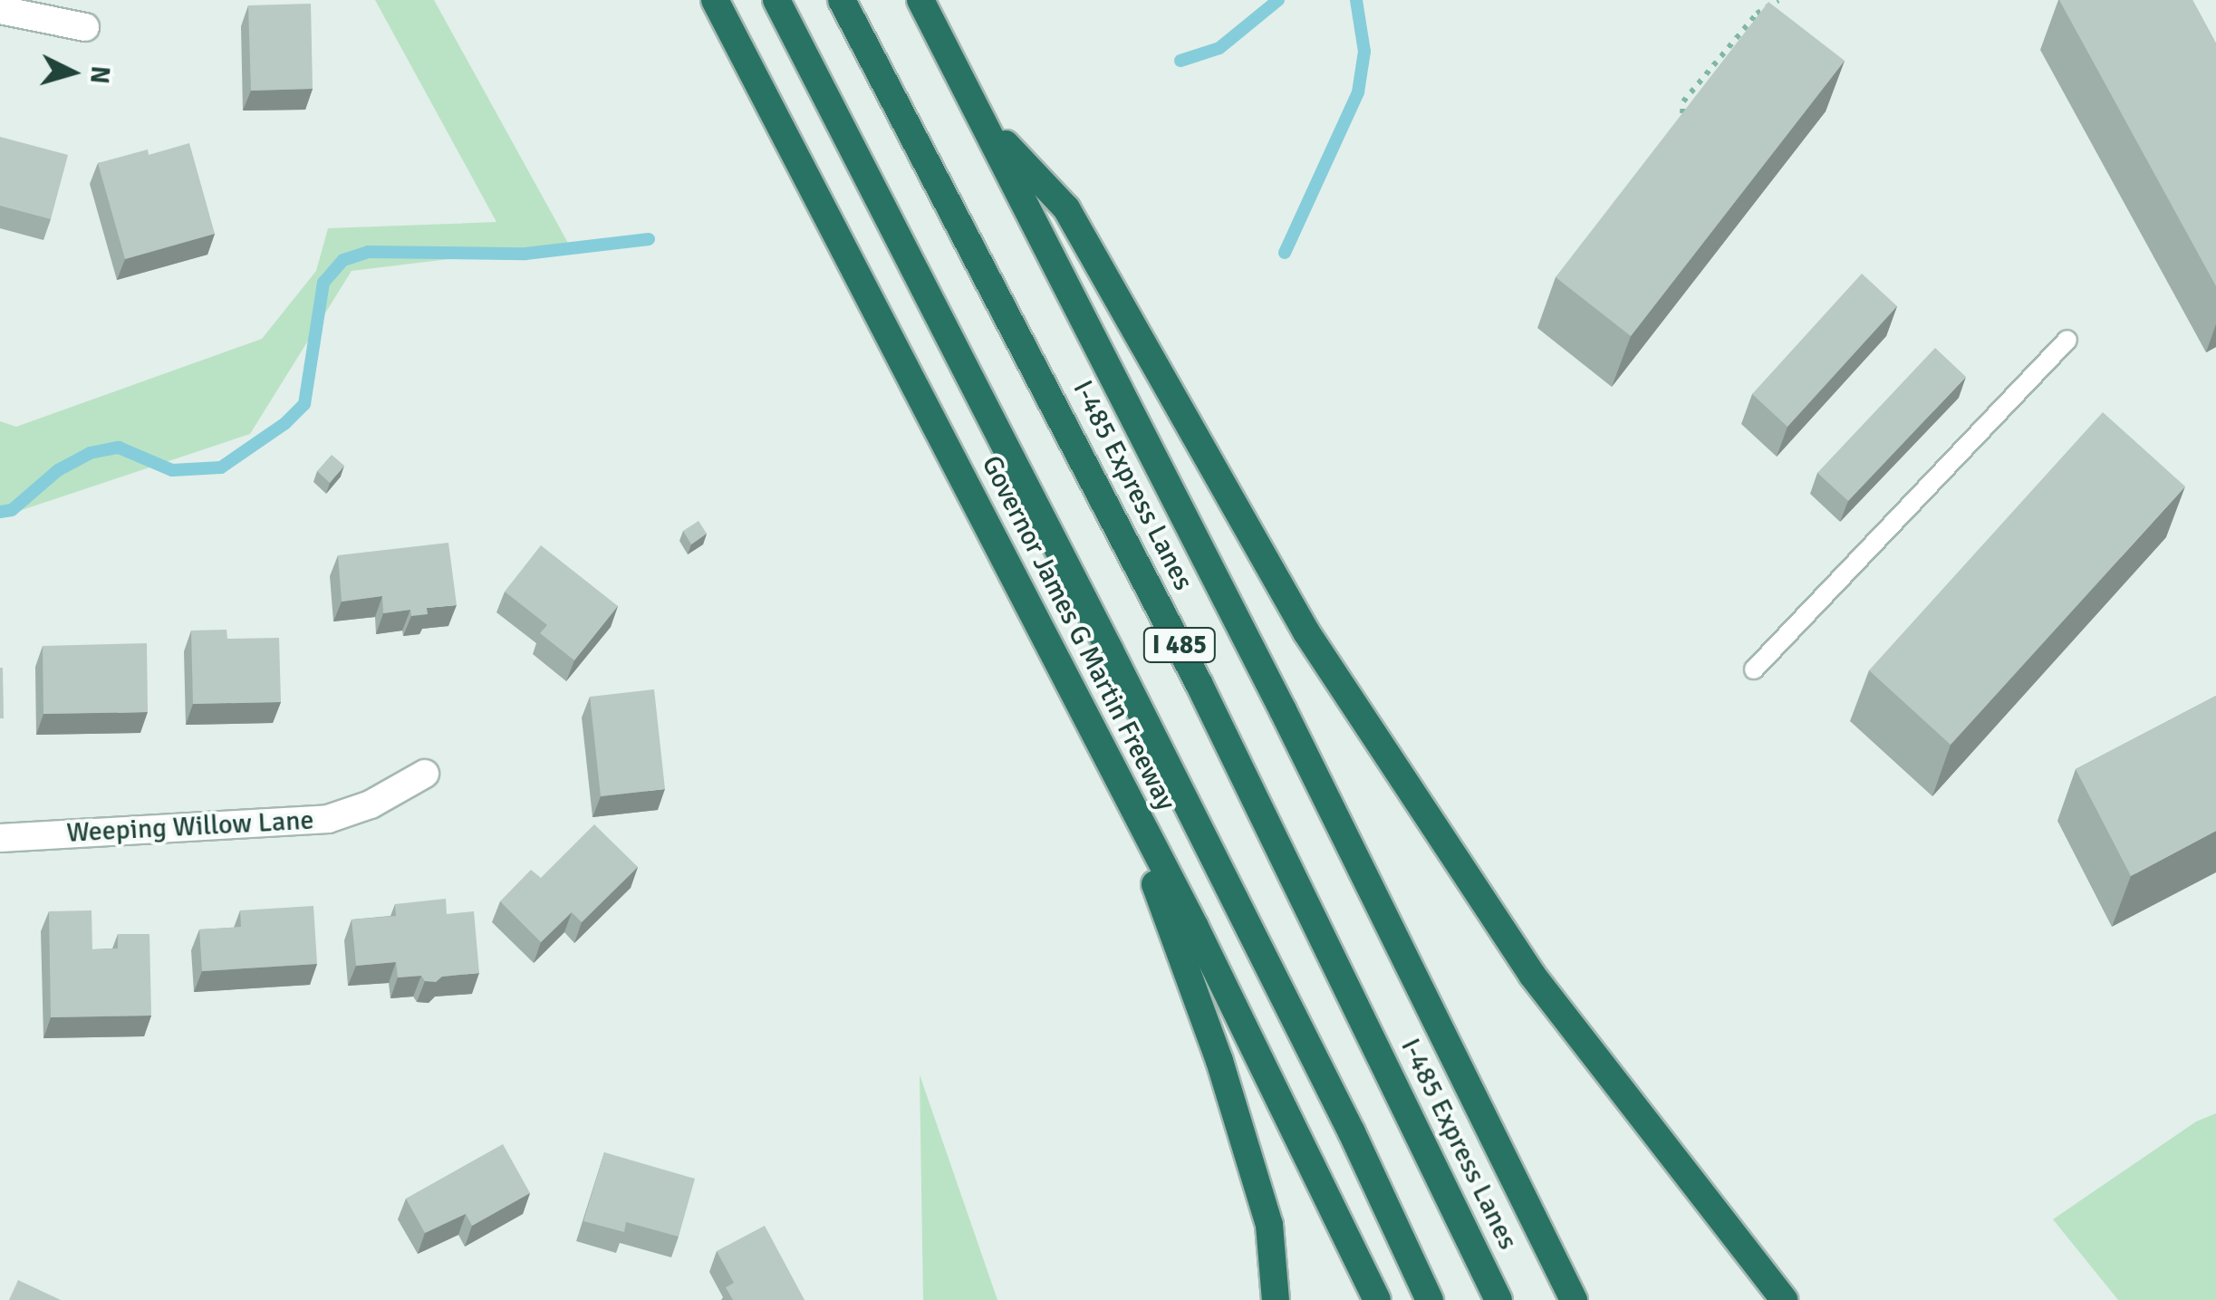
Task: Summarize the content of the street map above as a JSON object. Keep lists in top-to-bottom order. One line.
{"streets":{"highway":["I-485 Express Lanes","Governor James G Martin Freeway","I 485"],"street":["Weeping Willow Lane"]},"north":"right"}
